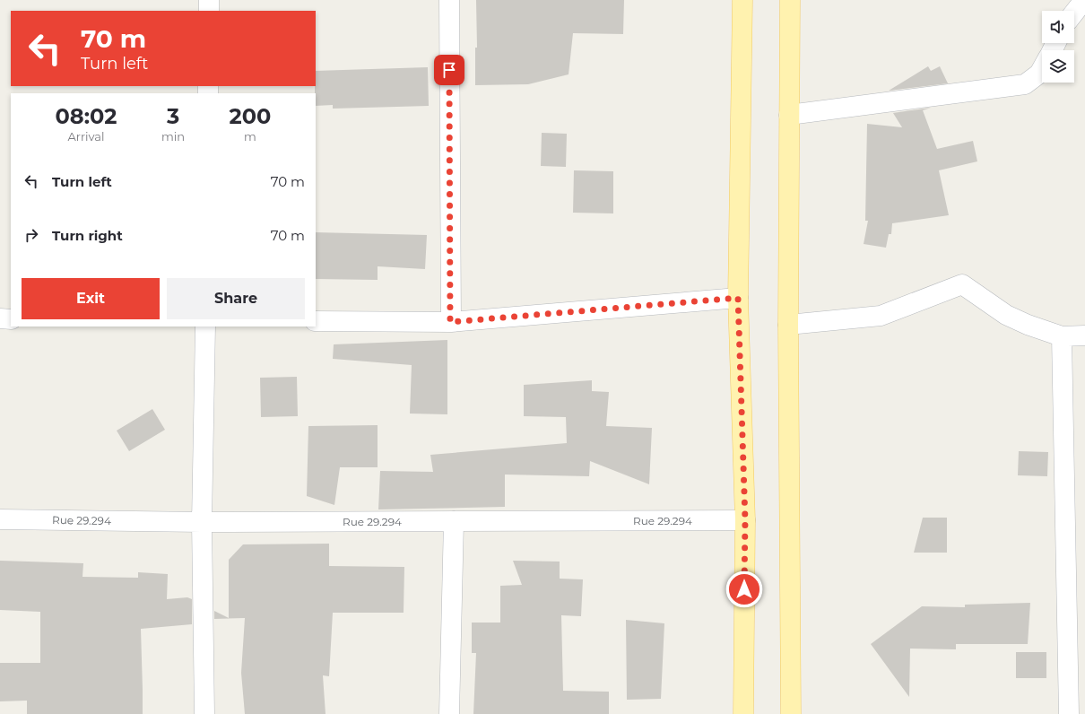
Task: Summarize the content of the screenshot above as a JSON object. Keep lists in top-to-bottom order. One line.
{"streets":{"street":["Rue 29.294"]},"page":{"turn":["70 m","Turn left"],"eta":["08:02","Arrival","3","min","200","m"],"list":[{"name":"Turn left","value":"70 m"},{"name":"Turn right","value":"70 m"}],"buttons":["Exit","Share"]}}
